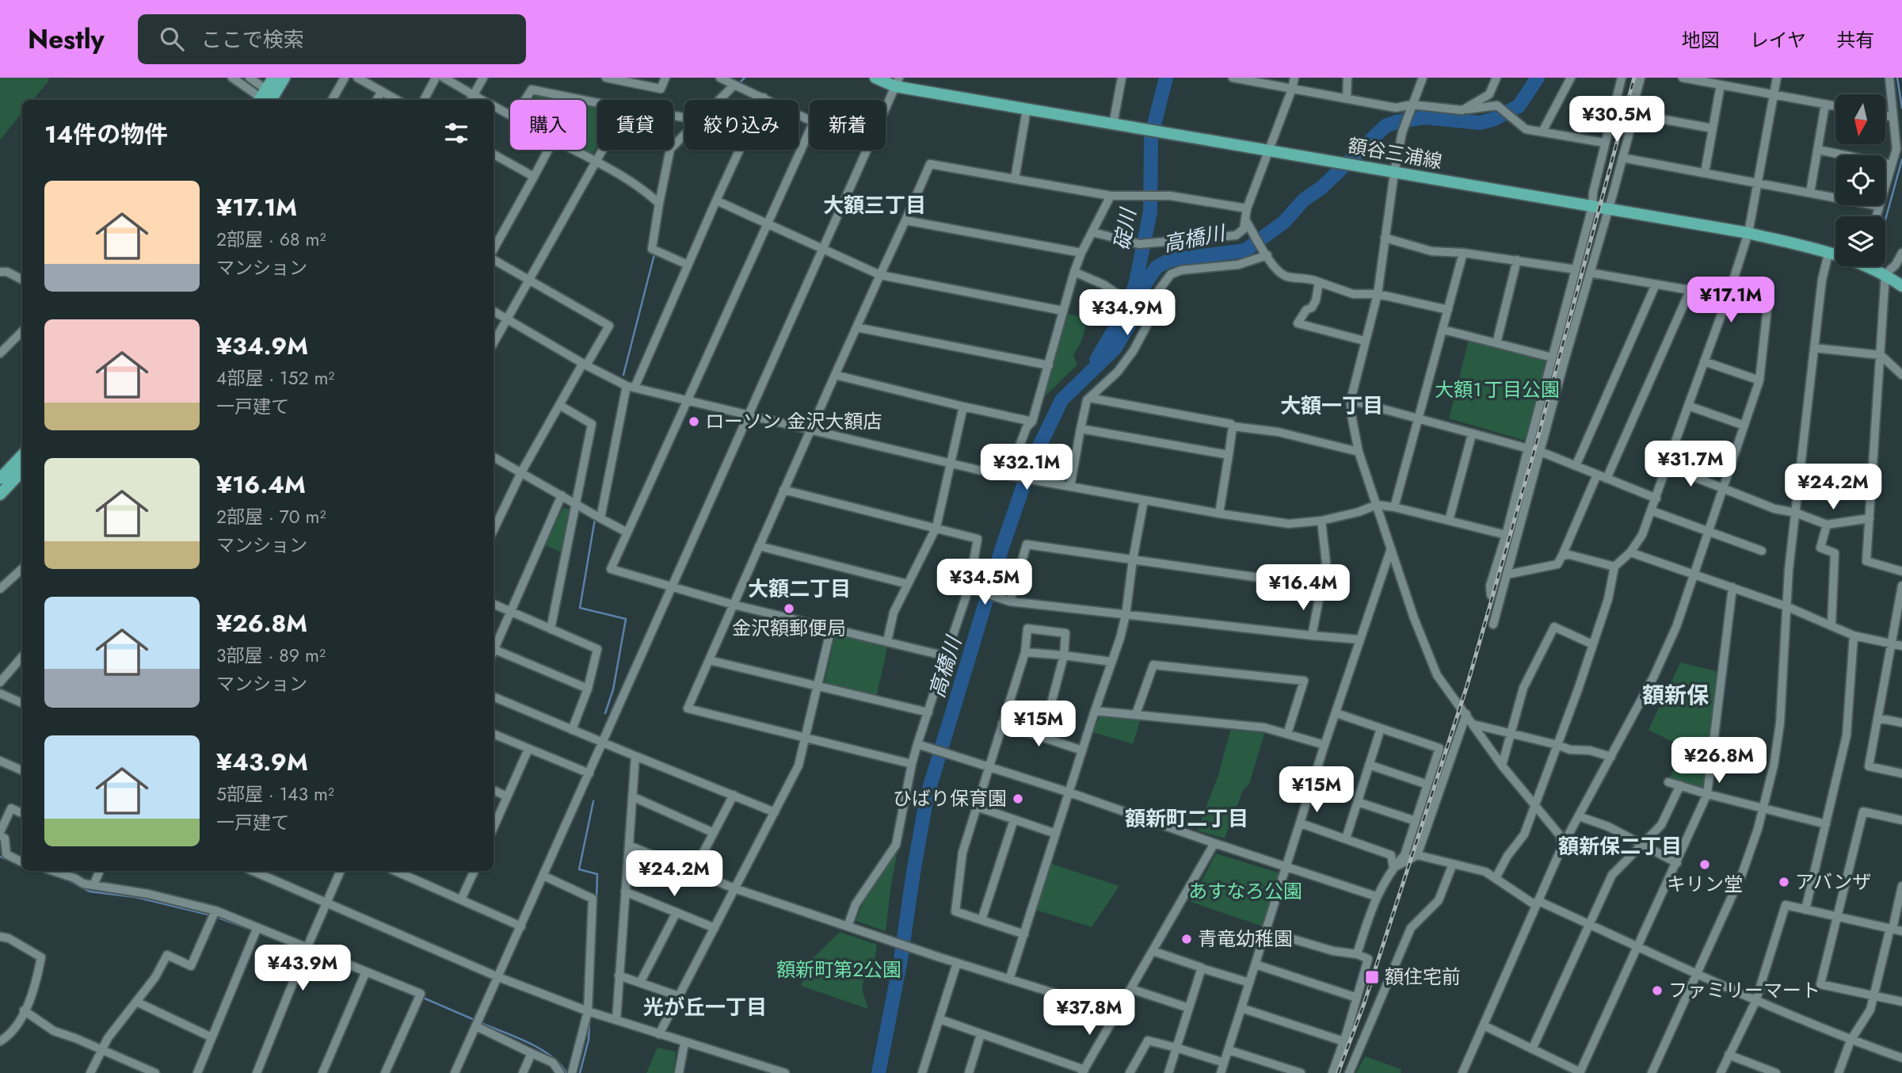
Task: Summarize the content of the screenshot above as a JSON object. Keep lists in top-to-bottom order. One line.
{"streets":{"main road":["額谷三浦線"]},"districts":["大額三丁目","大額一丁目","大額二丁目","額新保","額新町二丁目","額新保二丁目","光が丘一丁目"],"water":["碇川","高橋川"],"parks":["大額１丁目公園","あすなろ公園","額新町第２公園"],"places":{"other":["ローソン 金沢大額店","金沢額郵便局","ひばり保育園","キリン堂","アバンザ","青竜幼稚園","ファミリーマート"],"transit":["額住宅前"]},"north":"bottom","page":{"header":"Nestly","search":"ここで検索","nav":["地図","レイヤ","共有"],"price":["¥30.5M","¥17.1M","¥34.9M","¥31.7M","¥32.1M","¥24.2M","¥34.5M","¥16.4M","¥15M","¥26.8M","¥15M","¥24.2M","¥43.9M","¥37.8M"],"chip":["購入","賃貸","絞り込み","新着"],"heading":"14件の物件","list":[{"name":"¥17.1M","note":"2部屋 · 68 m² · マンション"},{"name":"¥34.9M","note":"4部屋 · 152 m² · 一戸建て"},{"name":"¥16.4M","note":"2部屋 · 70 m² · マンション"},{"name":"¥26.8M","note":"3部屋 · 89 m² · マンション"},{"name":"¥43.9M","note":"5部屋 · 143 m² · 一戸建て"}]}}
